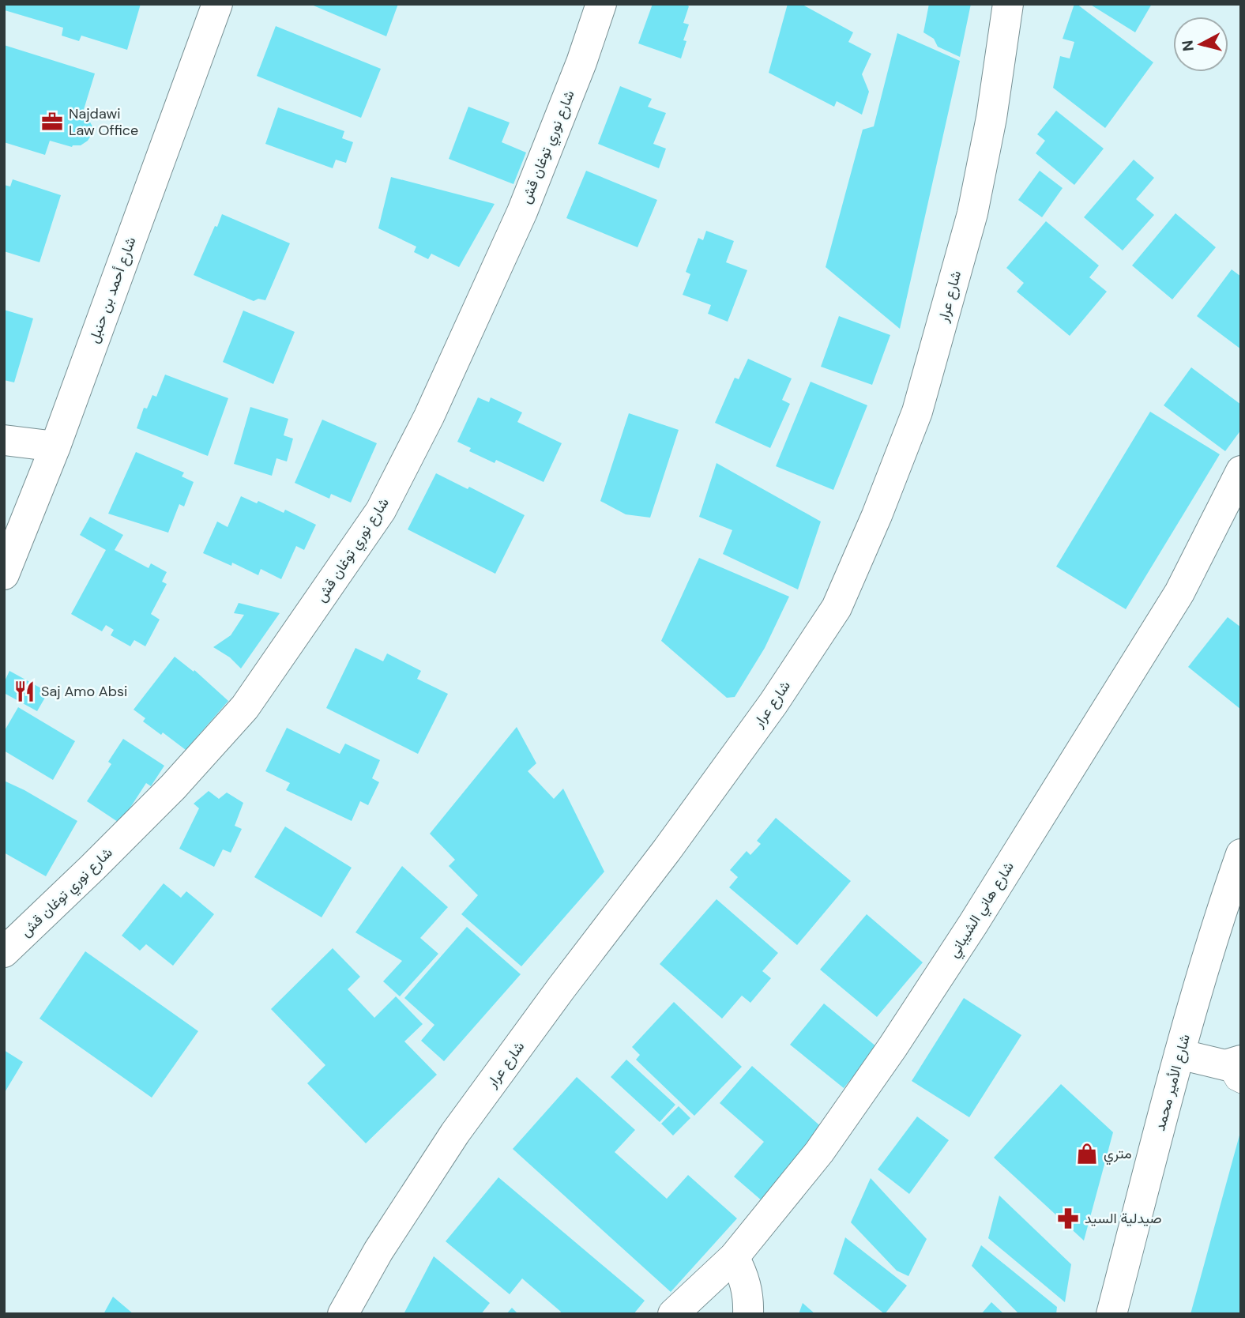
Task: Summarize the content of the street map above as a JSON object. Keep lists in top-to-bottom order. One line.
{"streets":{"street":["شارع نوري توغان قش","شارع أحمد بن حنبل","شارع عرار","شارع هاني الشيباني","شارع الأمير محمد"]},"places":{"office":["Najdawi Law Office"],"restaurant":["Saj Amo Absi"],"shop":["متري"],"pharmacy":["صيدلية السيد"]},"north":"left"}
